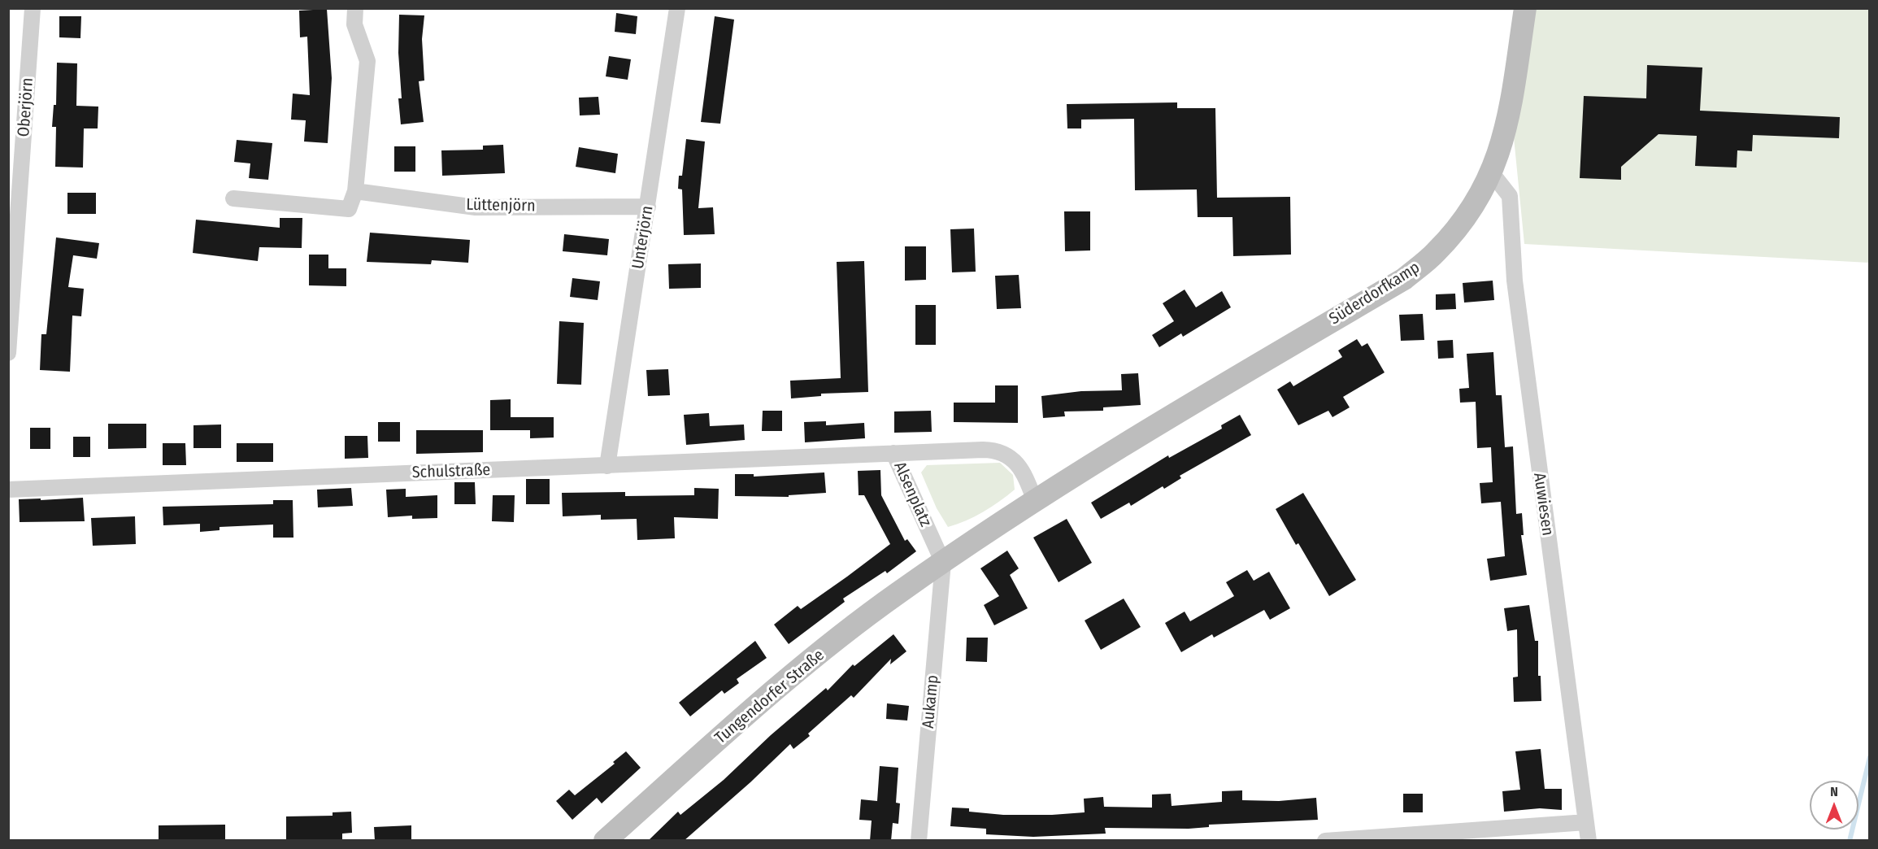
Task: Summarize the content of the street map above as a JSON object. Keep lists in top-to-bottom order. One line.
{"streets":{"main road":["Süderdorfkamp","Tungendorfer Straße"],"street":["Oberjörn","Lüttenjörn","Unterjörn","Schulstraße","Alsenplatz","Auwiesen","Aukamp"]},"crossings":[["Lüttenjörn","Unterjörn"],["Unterjörn","Schulstraße"],["Süderdorfkamp","Alsenplatz"],["Süderdorfkamp","Auwiesen"],["Schulstraße","Alsenplatz"],["Alsenplatz","Tungendorfer Straße"],["Alsenplatz","Aukamp"],["Tungendorfer Straße","Aukamp"]],"north":"top"}
